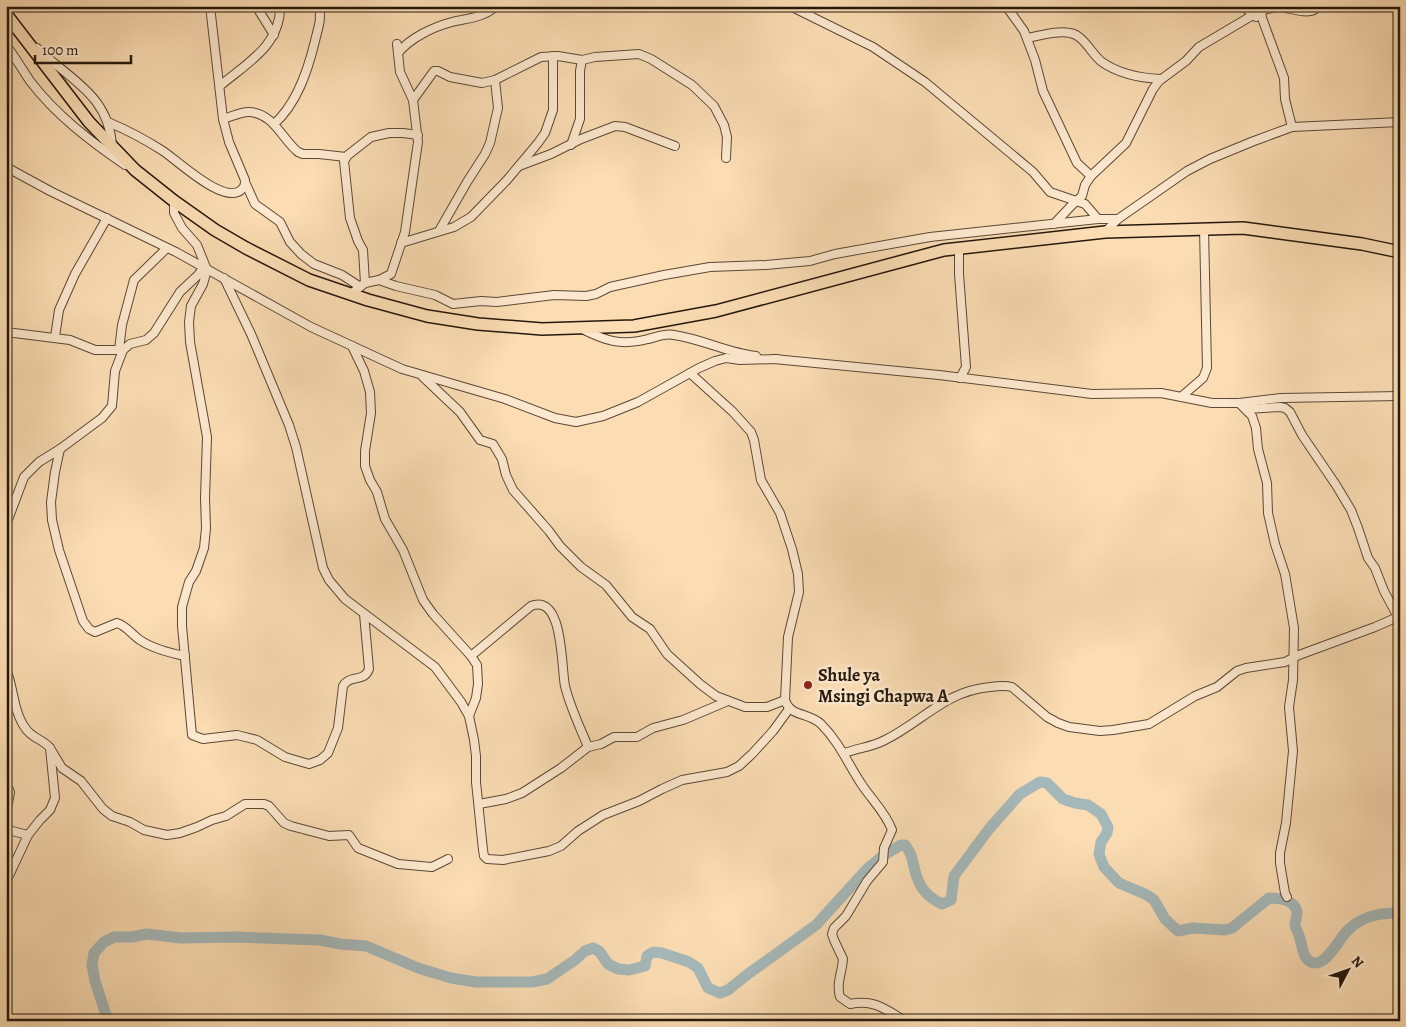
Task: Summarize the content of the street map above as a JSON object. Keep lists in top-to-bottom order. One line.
{"places":["Shule ya Msingi Chapwa A"],"scale_bar":"100 m","north":"top right"}
